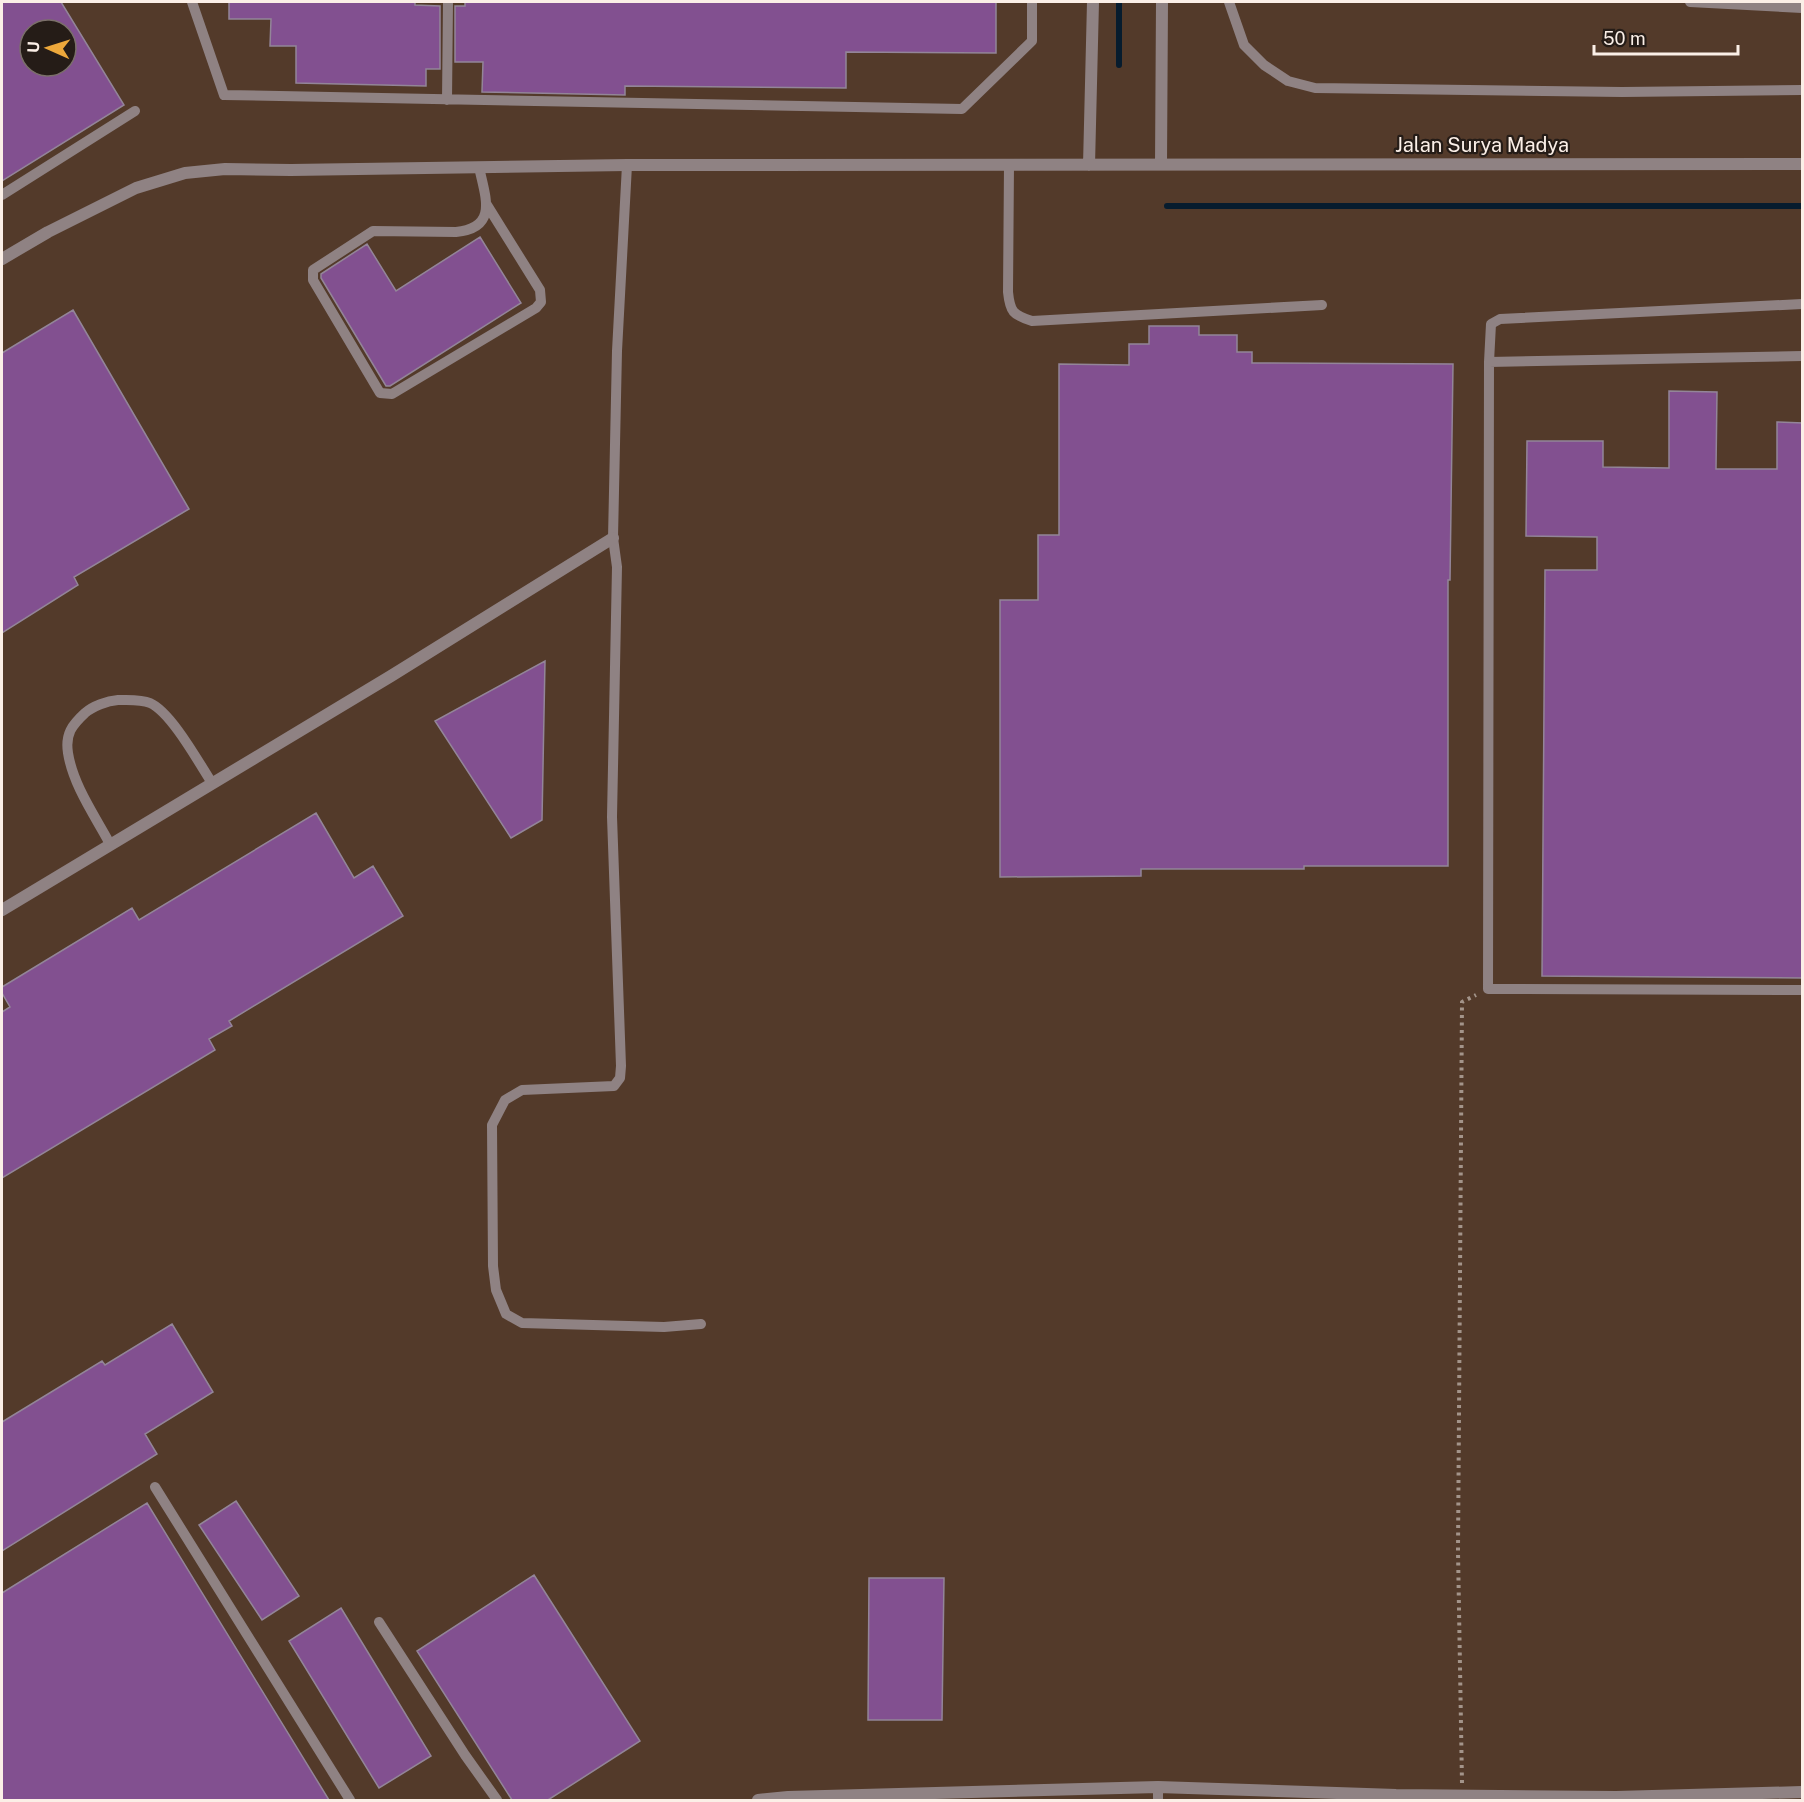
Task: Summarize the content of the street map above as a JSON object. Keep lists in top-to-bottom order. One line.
{"streets":{"street":["Jalan Surya Madya"]},"scale_bar":"50 m","north":"left"}
